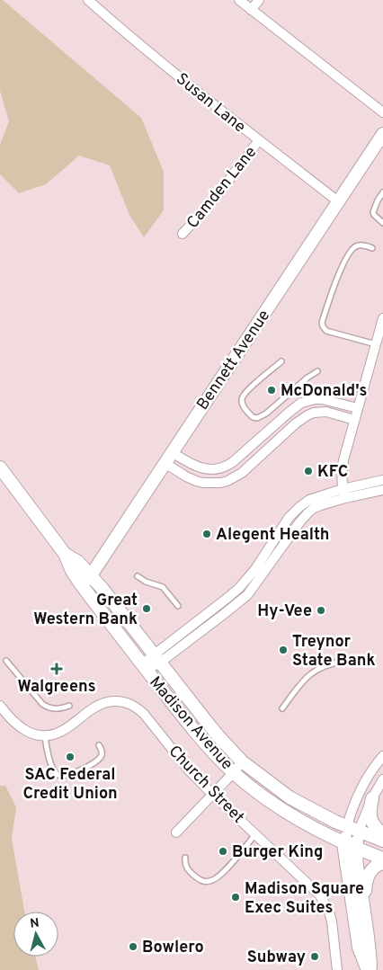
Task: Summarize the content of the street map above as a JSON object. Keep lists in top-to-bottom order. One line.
{"streets":{"main road":["Bennett Avenue","Madison Avenue"],"street":["Susan Lane","Camden Lane","Church Street"]},"crossings":[["Susan Lane","Camden Lane"],["Susan Lane","Bennett Avenue"],["Bennett Avenue","Madison Avenue"]],"places":{"other":["McDonald's","KFC","Alegent Health","Great Western Bank","Hy-Vee","Treynor State Bank","SAC Federal Credit Union","Burger King","Madison Square Exec Suites","Bowlero","Subway"],"health":["Walgreens"]},"north":"top"}
